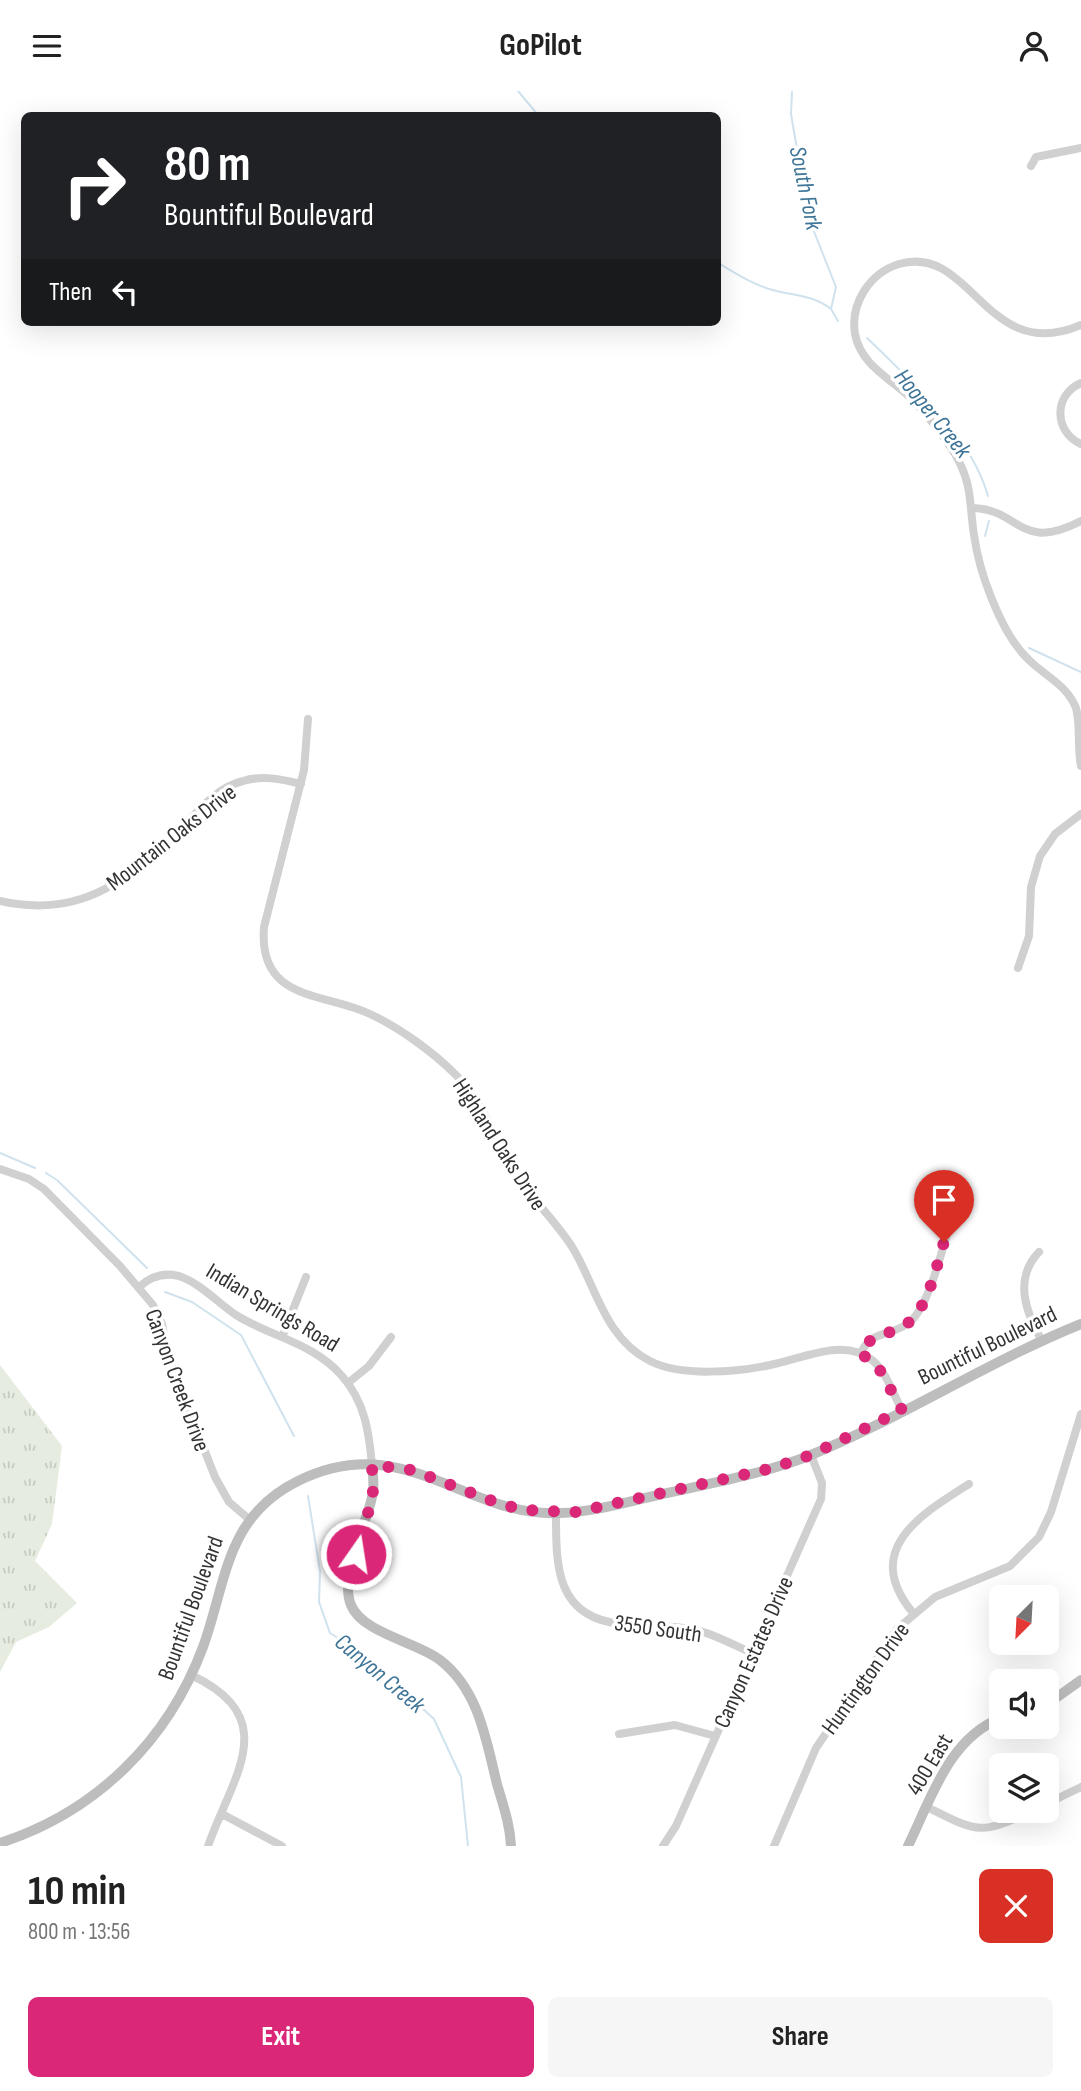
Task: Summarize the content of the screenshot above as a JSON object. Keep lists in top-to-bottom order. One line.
{"streets":{"main road":["Indian Springs Road","Bountiful Boulevard","400 East"],"street":["Mountain Oaks Drive","Highland Oaks Drive","Canyon Creek Drive","3550 South","Canyon Estates Drive","Huntington Drive"]},"crossings":[["Mountain Oaks Drive","Highland Oaks Drive"],["Indian Springs Road","Bountiful Boulevard"],["Indian Springs Road","Canyon Creek Drive"],["Bountiful Boulevard","Canyon Creek Drive"],["Bountiful Boulevard","3550 South"],["Bountiful Boulevard","Canyon Estates Drive"],["3550 South","Canyon Estates Drive"]],"water":["South Fork","Hooper Creek","Canyon Creek"],"north":"bottom left","page":{"header":"GoPilot","turn":["80 m","Bountiful Boulevard"],"then":"Then","heading":["10 min","800 m · 13:56"],"buttons":["Exit","Share"]}}
